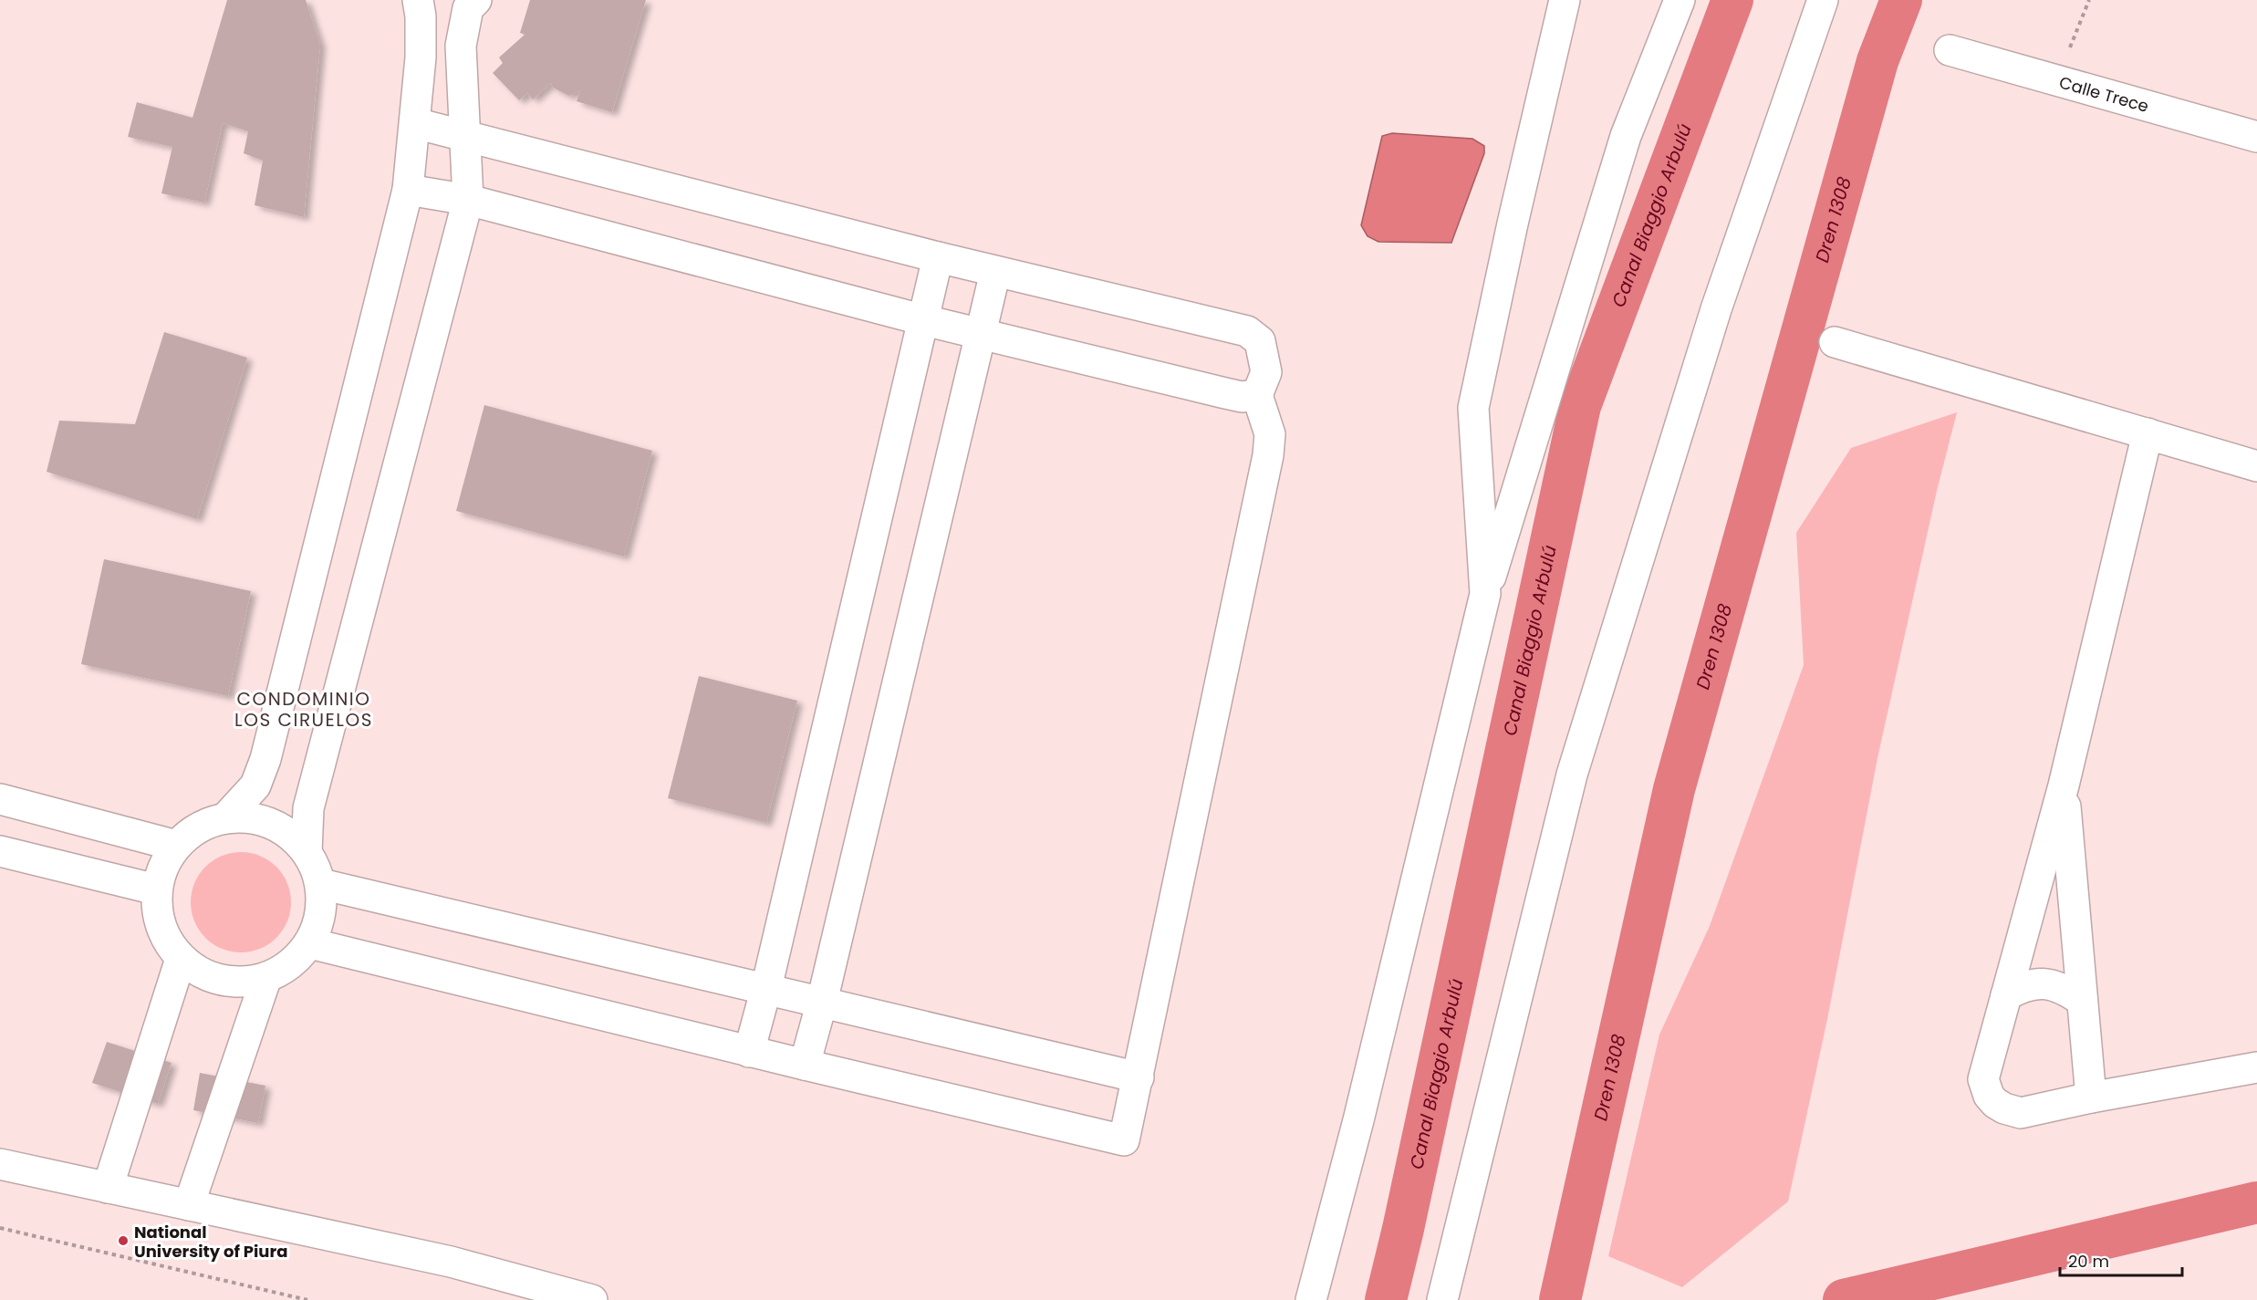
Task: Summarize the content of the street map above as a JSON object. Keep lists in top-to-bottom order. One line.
{"streets":{"street":["Calle Trece"]},"districts":["CONDOMINIO LOS CIRUELOS"],"water":["Canal Biaggio Arbulú","Dren 1308"],"places":["National University of Piura"],"scale_bar":"20 m"}
